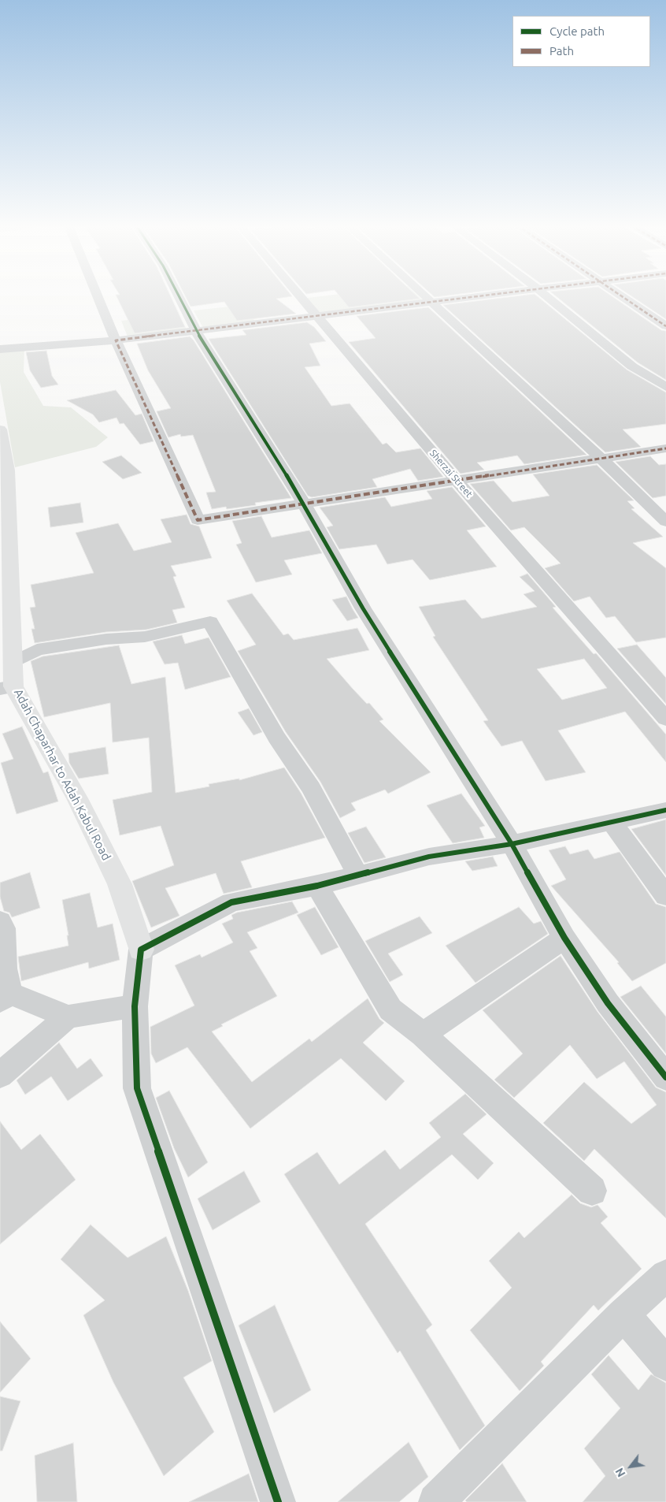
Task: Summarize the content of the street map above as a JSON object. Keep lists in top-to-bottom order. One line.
{"streets":{"main road":["Adah Chaparhar to Adah Kabul Road"],"street":["Sherzai Street"]},"legend":["Cycle path","Path"],"north":"bottom left"}
